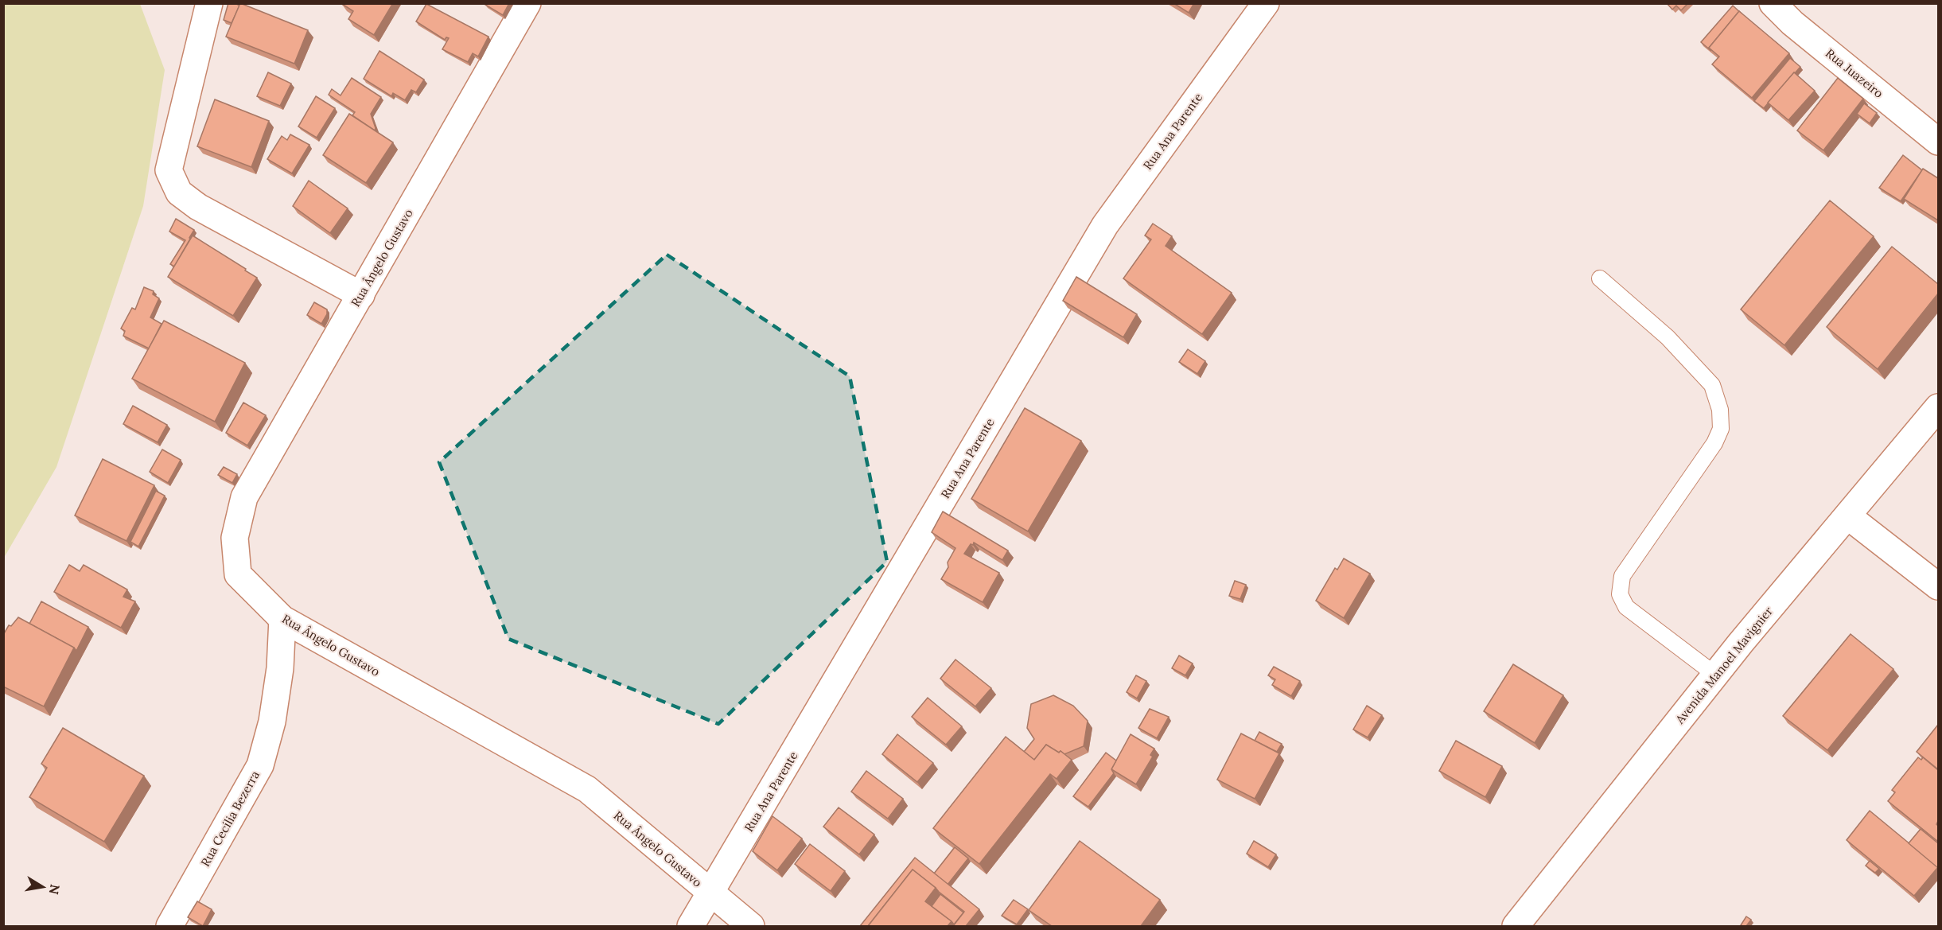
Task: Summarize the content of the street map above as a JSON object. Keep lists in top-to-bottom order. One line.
{"streets":{"street":["Rua Juazeiro","Rua Ana Parente","Rua Ângelo Gustavo","Avenida Manoel Mavignier","Rua Cecília Bezerra"]},"crossings":[["Rua Ana Parente","Rua Ângelo Gustavo"],["Rua Ângelo Gustavo","Rua Cecília Bezerra"]],"north":"right"}
